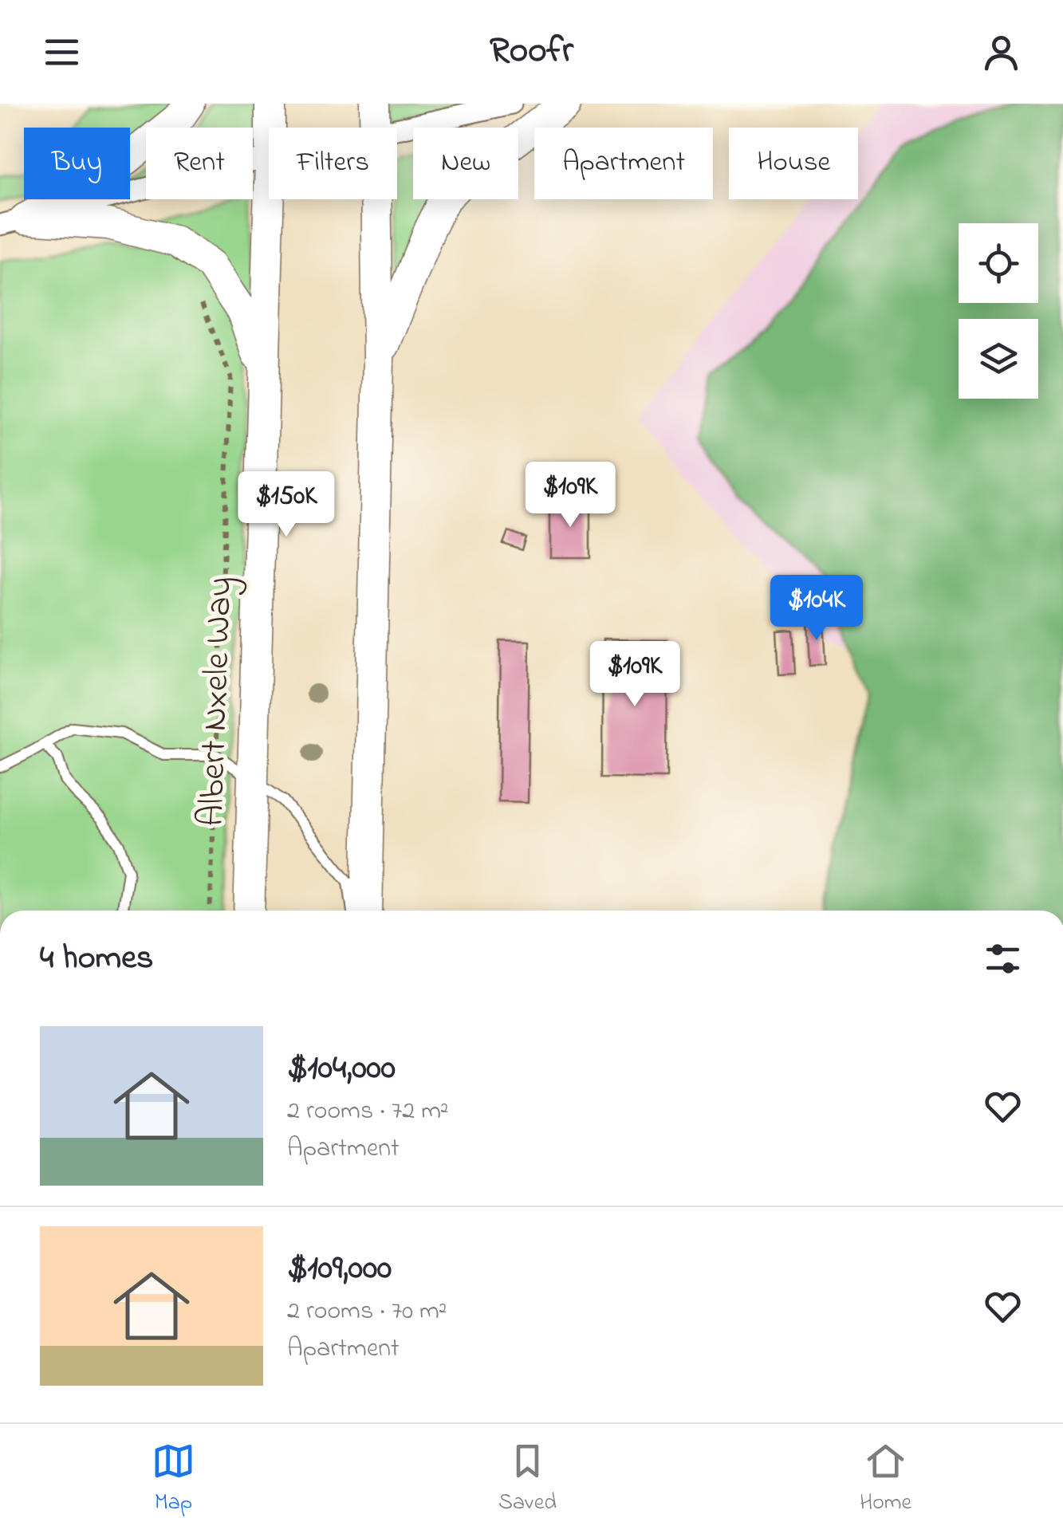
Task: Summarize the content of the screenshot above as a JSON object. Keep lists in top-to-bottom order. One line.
{"streets":{"main road":["Albert Nxele Way"]},"page":{"header":"Roofr","chip":["Buy","Rent","Filters","New","Apartment","House"],"price":["$109K","$150K","$104K","$109K"],"heading":"4 homes","list":[{"name":"$104,000","note":"2 rooms · 72 m² · Apartment"},{"name":"$109,000","note":"2 rooms · 70 m² · Apartment"}],"tabs":["Map","Saved","Home"]}}
